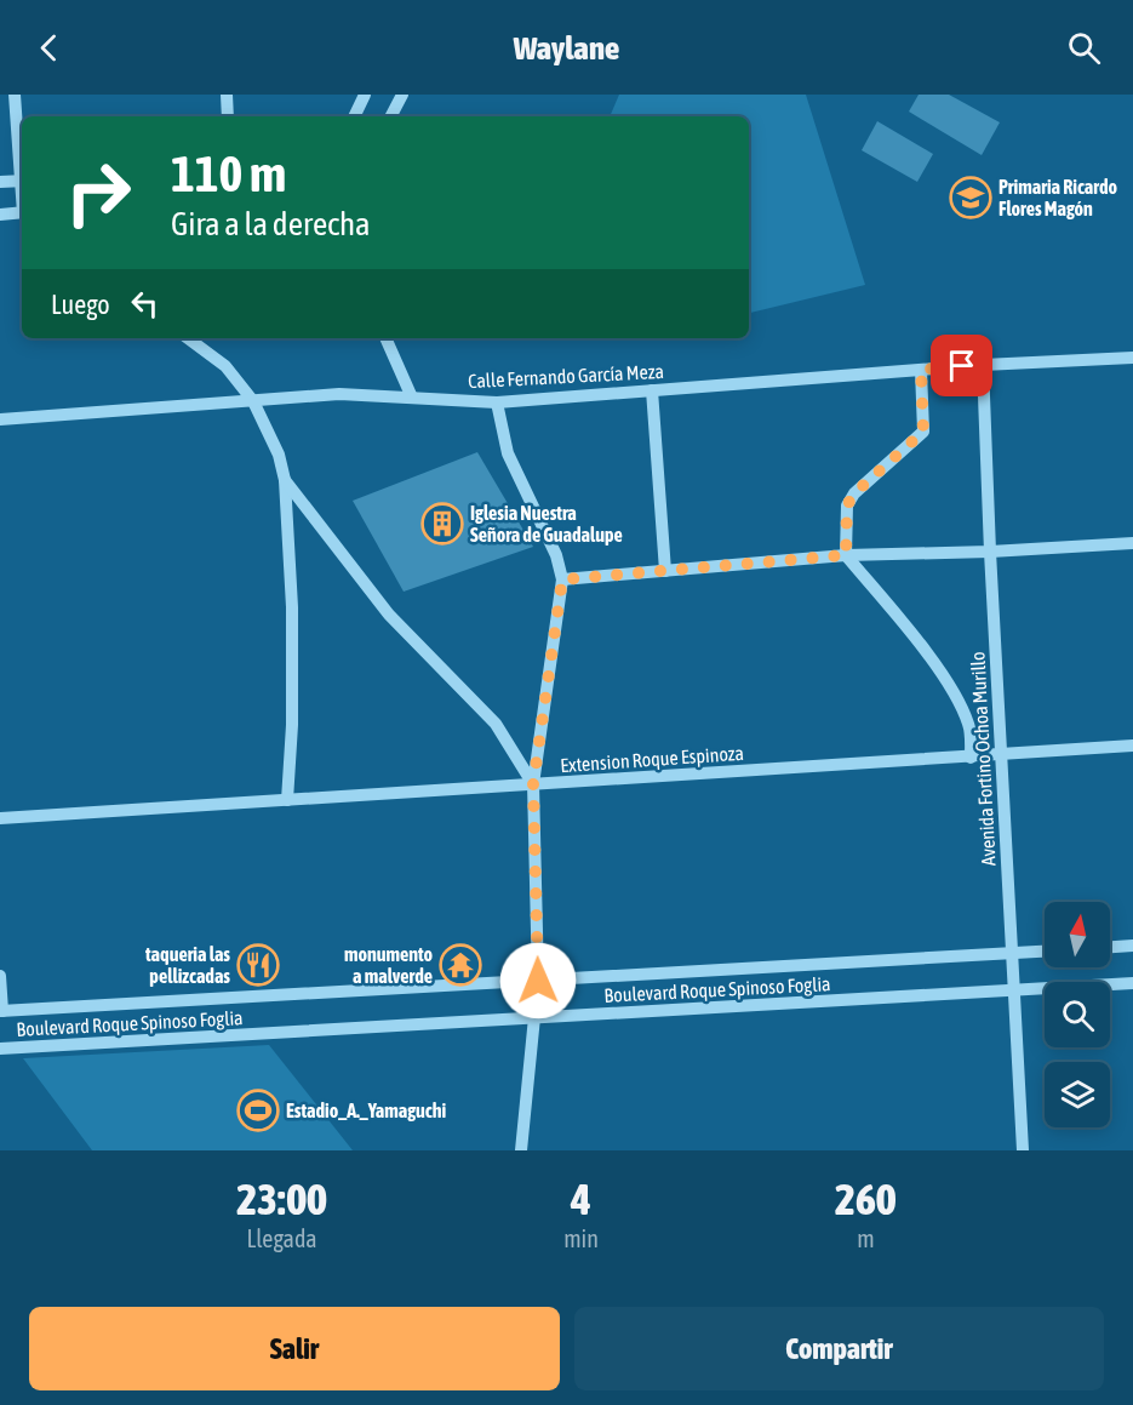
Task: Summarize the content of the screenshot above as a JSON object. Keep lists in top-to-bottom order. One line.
{"streets":{"street":["Calle Fernando García Meza","Extension Roque Espinoza","Avenida Fortino Ochoa Murillo","Boulevard Roque Spinoso Foglia"]},"crossings":[["Calle Fernando García Meza","Avenida Fortino Ochoa Murillo"],["Extension Roque Espinoza","Avenida Fortino Ochoa Murillo"],["Avenida Fortino Ochoa Murillo","Boulevard Roque Spinoso Foglia"]],"places":{"school or university":["Primaria Ricardo Flores Magón"],"building":["Iglesia Nuestra Señora de Guadalupe"],"restaurant":["taqueria las pellizcadas"],"temple":["monumento a malverde"],"sports":["Estadio_A._Yamaguchi"]},"north":"top","page":{"header":"Waylane","turn":["110 m","Gira a la derecha"],"then":"Luego","eta":["23:00","Llegada","4","min","260","m"],"buttons":["Salir","Compartir"]}}
